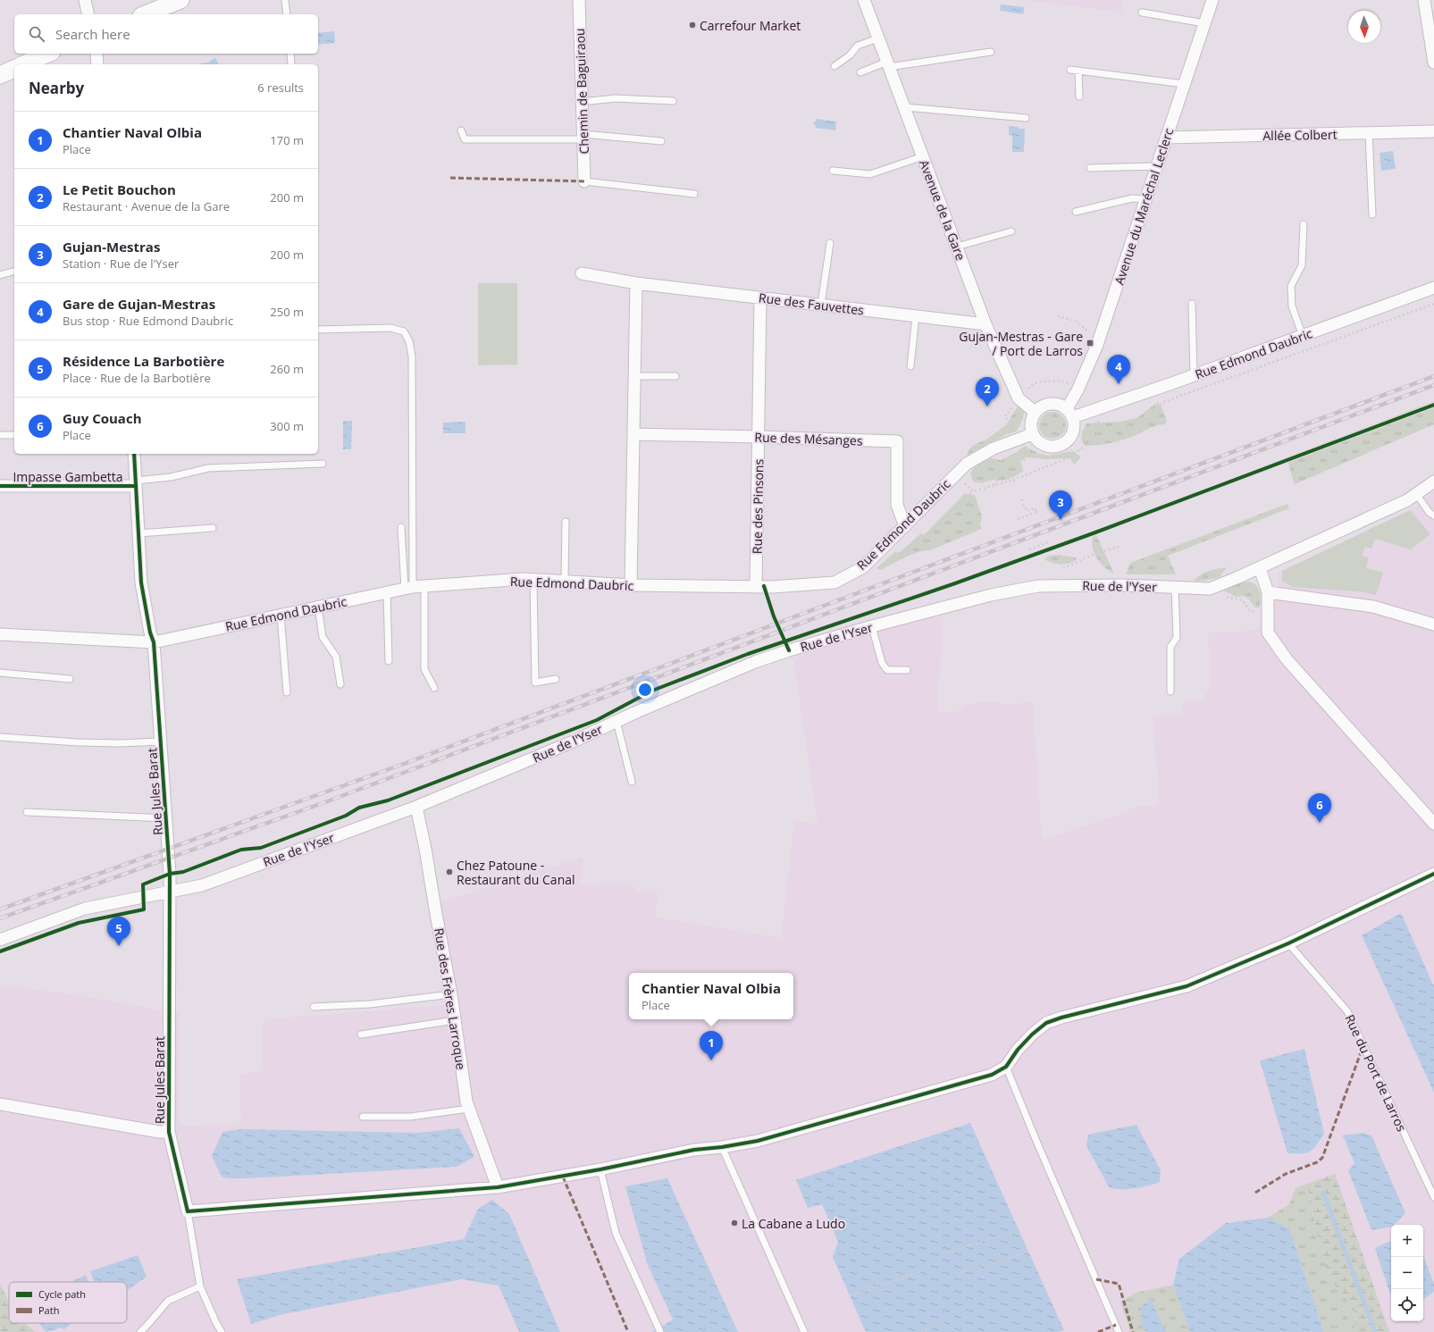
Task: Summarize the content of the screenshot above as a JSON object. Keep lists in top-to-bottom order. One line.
{"streets":{"street":["Chemin de Baguiraou","Allée Colbert","Avenue du Maréchal Leclerc","Avenue de la Gare","Rue des Fauvettes","Rue Edmond Daubric","Rue des Mésanges","Impasse Gambetta","Rue des Pinsons","Rue de l'Yser","Rue Jules Barat","Rue des Frères Larroque"],"lane":["Rue du Port de Larros"]},"crossings":[["Allée Colbert","Avenue du Maréchal Leclerc"],["Avenue du Maréchal Leclerc","Avenue de la Gare"],["Avenue du Maréchal Leclerc","Rue Edmond Daubric"],["Avenue de la Gare","Rue des Fauvettes"],["Avenue de la Gare","Rue Edmond Daubric"],["Rue des Fauvettes","Rue des Pinsons"],["Rue Edmond Daubric","Rue des Mésanges"],["Rue Edmond Daubric","Rue des Pinsons"],["Rue Edmond Daubric","Rue Jules Barat"],["Rue des Mésanges","Rue des Pinsons"],["Impasse Gambetta","Rue Jules Barat"],["Rue de l'Yser","Rue Jules Barat"],["Rue de l'Yser","Rue des Frères Larroque"]],"places":{"other":["Carrefour Market","Chez Patoune - Restaurant du Canal","La Cabane a Ludo"],"transit":["Gujan-Mestras - Gare / Port de Larros"]},"legend":["Cycle path","Path"],"north":"bottom","page":{"search":"Search here","heading":["Nearby","6 results"],"list":[{"mark":"1","name":"Chantier Naval Olbia","note":"Place","value":"170 m"},{"mark":"2","name":"Le Petit Bouchon","note":"Restaurant · Avenue de la Gare","value":"200 m"},{"mark":"3","name":"Gujan-Mestras","note":"Station · Rue de l'Yser","value":"200 m"},{"mark":"4","name":"Gare de Gujan-Mestras","note":"Bus stop · Rue Edmond Daubric","value":"250 m"},{"mark":"5","name":"Résidence La Barbotière","note":"Place · Rue de la Barbotière","value":"260 m"},{"mark":"6","name":"Guy Couach","note":"Place","value":"300 m"}],"pins":["4","2","3","6","5","1"],"popup":["Chantier Naval Olbia","Place"],"map_buttons":["+","−"]}}
